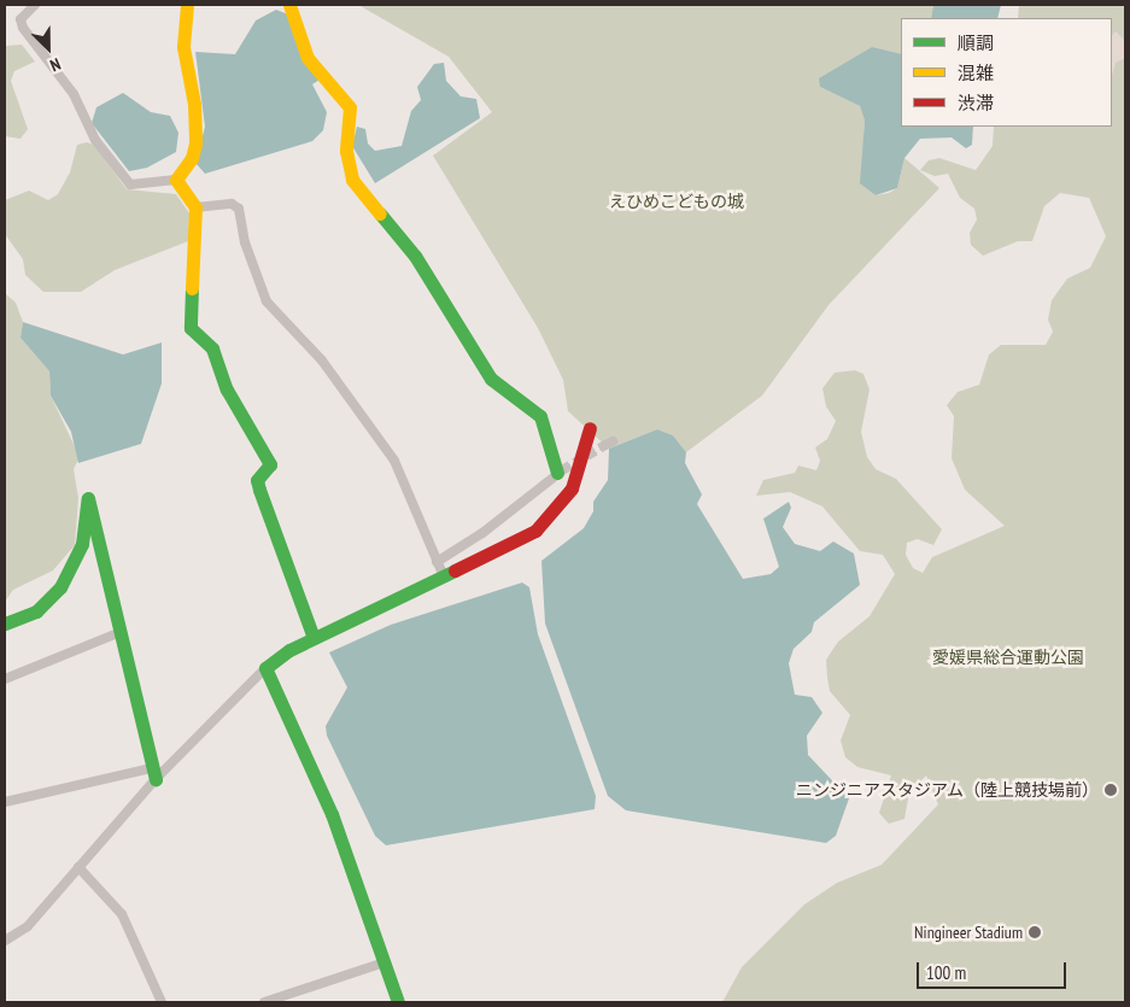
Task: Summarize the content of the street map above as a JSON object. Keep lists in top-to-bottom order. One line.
{"parks":["えひめこどもの城","愛媛県総合運動公園"],"places":["ニンジニアスタジアム（陸上競技場前）","Ningineer Stadium"],"legend":["順調","混雑","渋滞"],"scale_bar":"100 m","north":"bottom right"}
